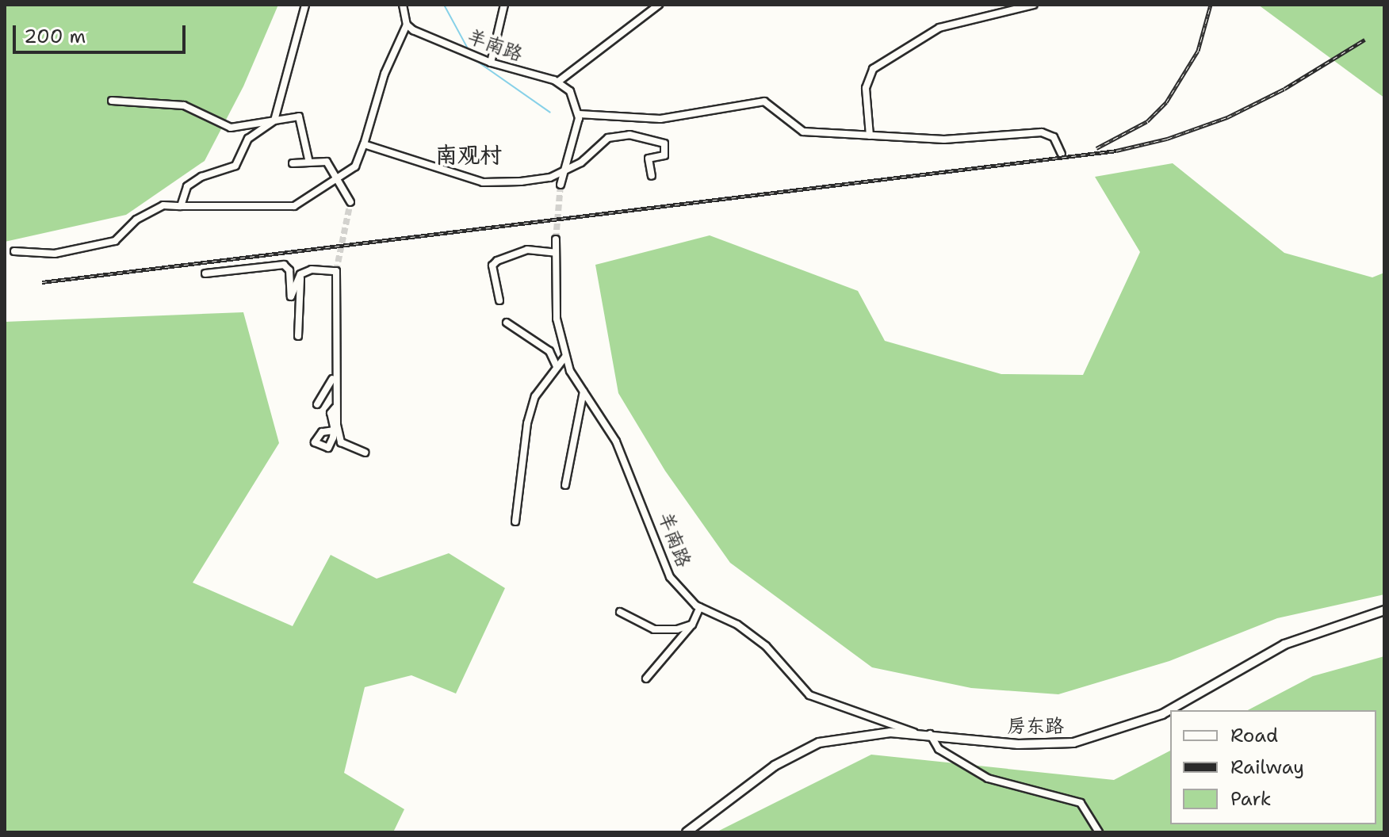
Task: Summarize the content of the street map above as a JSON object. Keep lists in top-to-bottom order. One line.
{"streets":{"main road":["房东路"],"street":["羊南路"]},"crossings":[["羊南路","房东路"]],"districts":["南观村"],"legend":["Road","Railway","Park"],"scale_bar":"200 m"}
